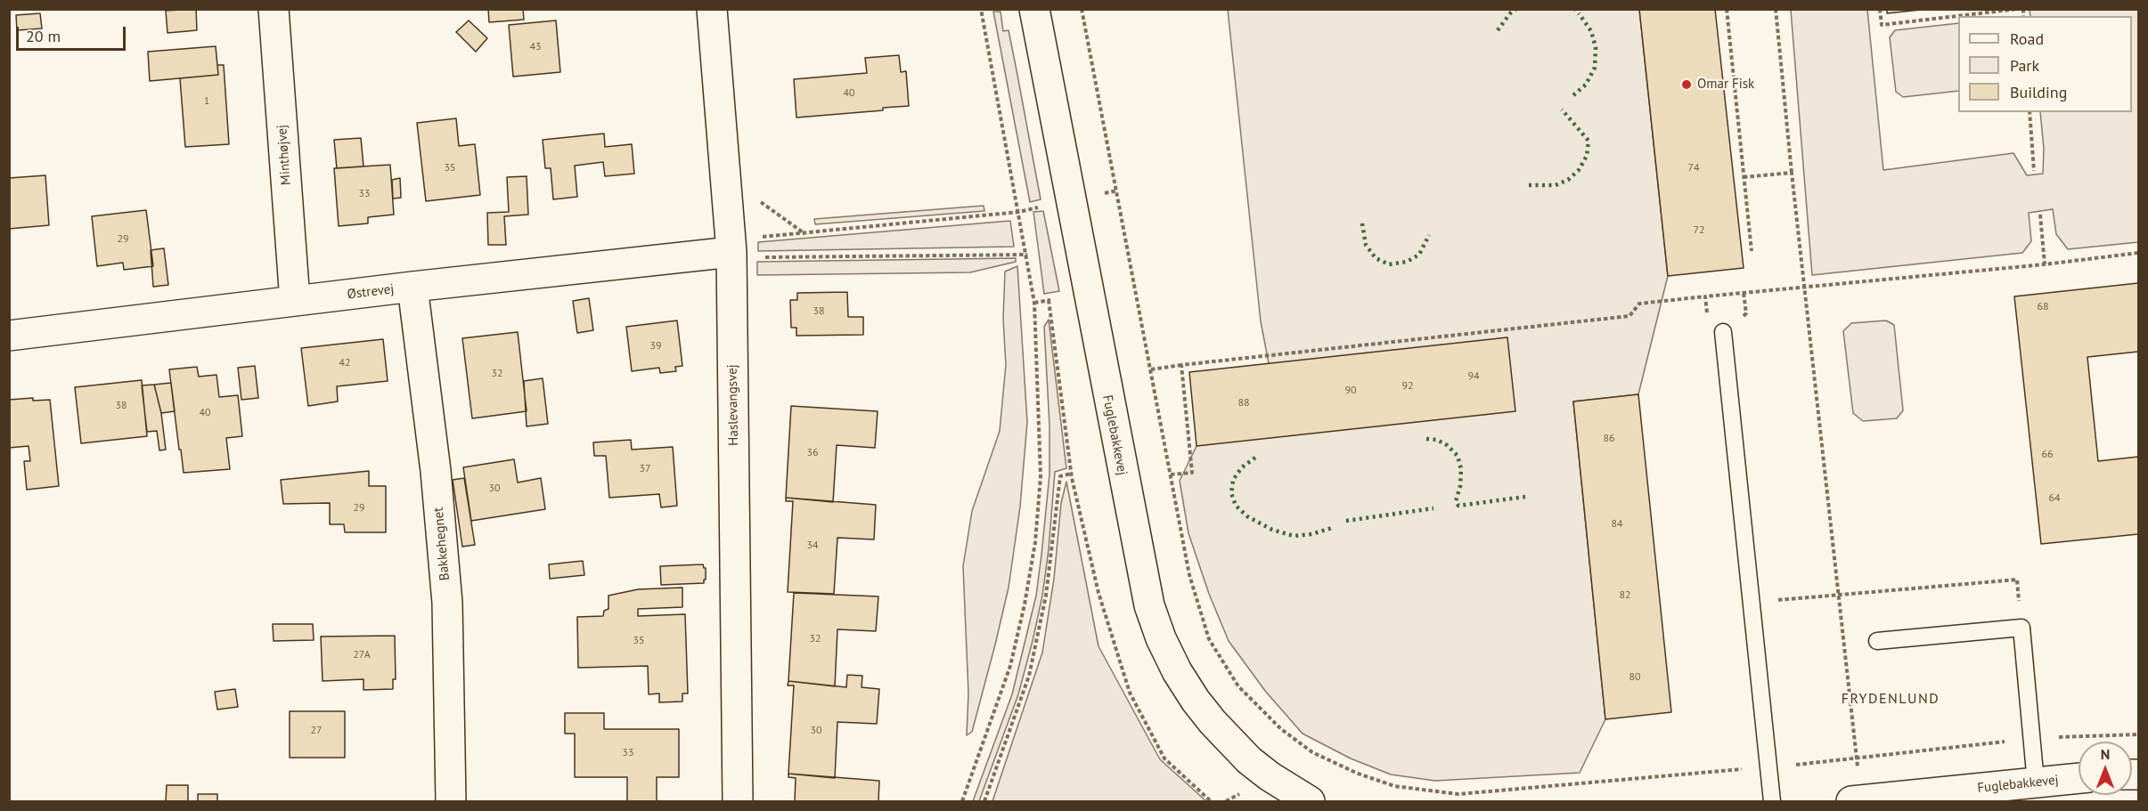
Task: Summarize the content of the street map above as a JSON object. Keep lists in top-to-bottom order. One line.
{"streets":{"street":["Minthøjvej","Østrevej","Haslevangsvej","Fuglebakkevej","Bakkehegnet"]},"crossings":[["Minthøjvej","Østrevej"],["Østrevej","Haslevangsvej"],["Østrevej","Bakkehegnet"]],"districts":["FRYDENLUND"],"places":["Omar Fisk"],"house_numbers":["43","40","1","35","74","33","72","29","68","38","39","42","32","94","92","90","88","38","40","86","36","66","37","30","64","29","84","34","82","32","35","27A","80","27","30","33"],"legend":["Road","Park","Building"],"scale_bar":"20 m","north":"top"}
